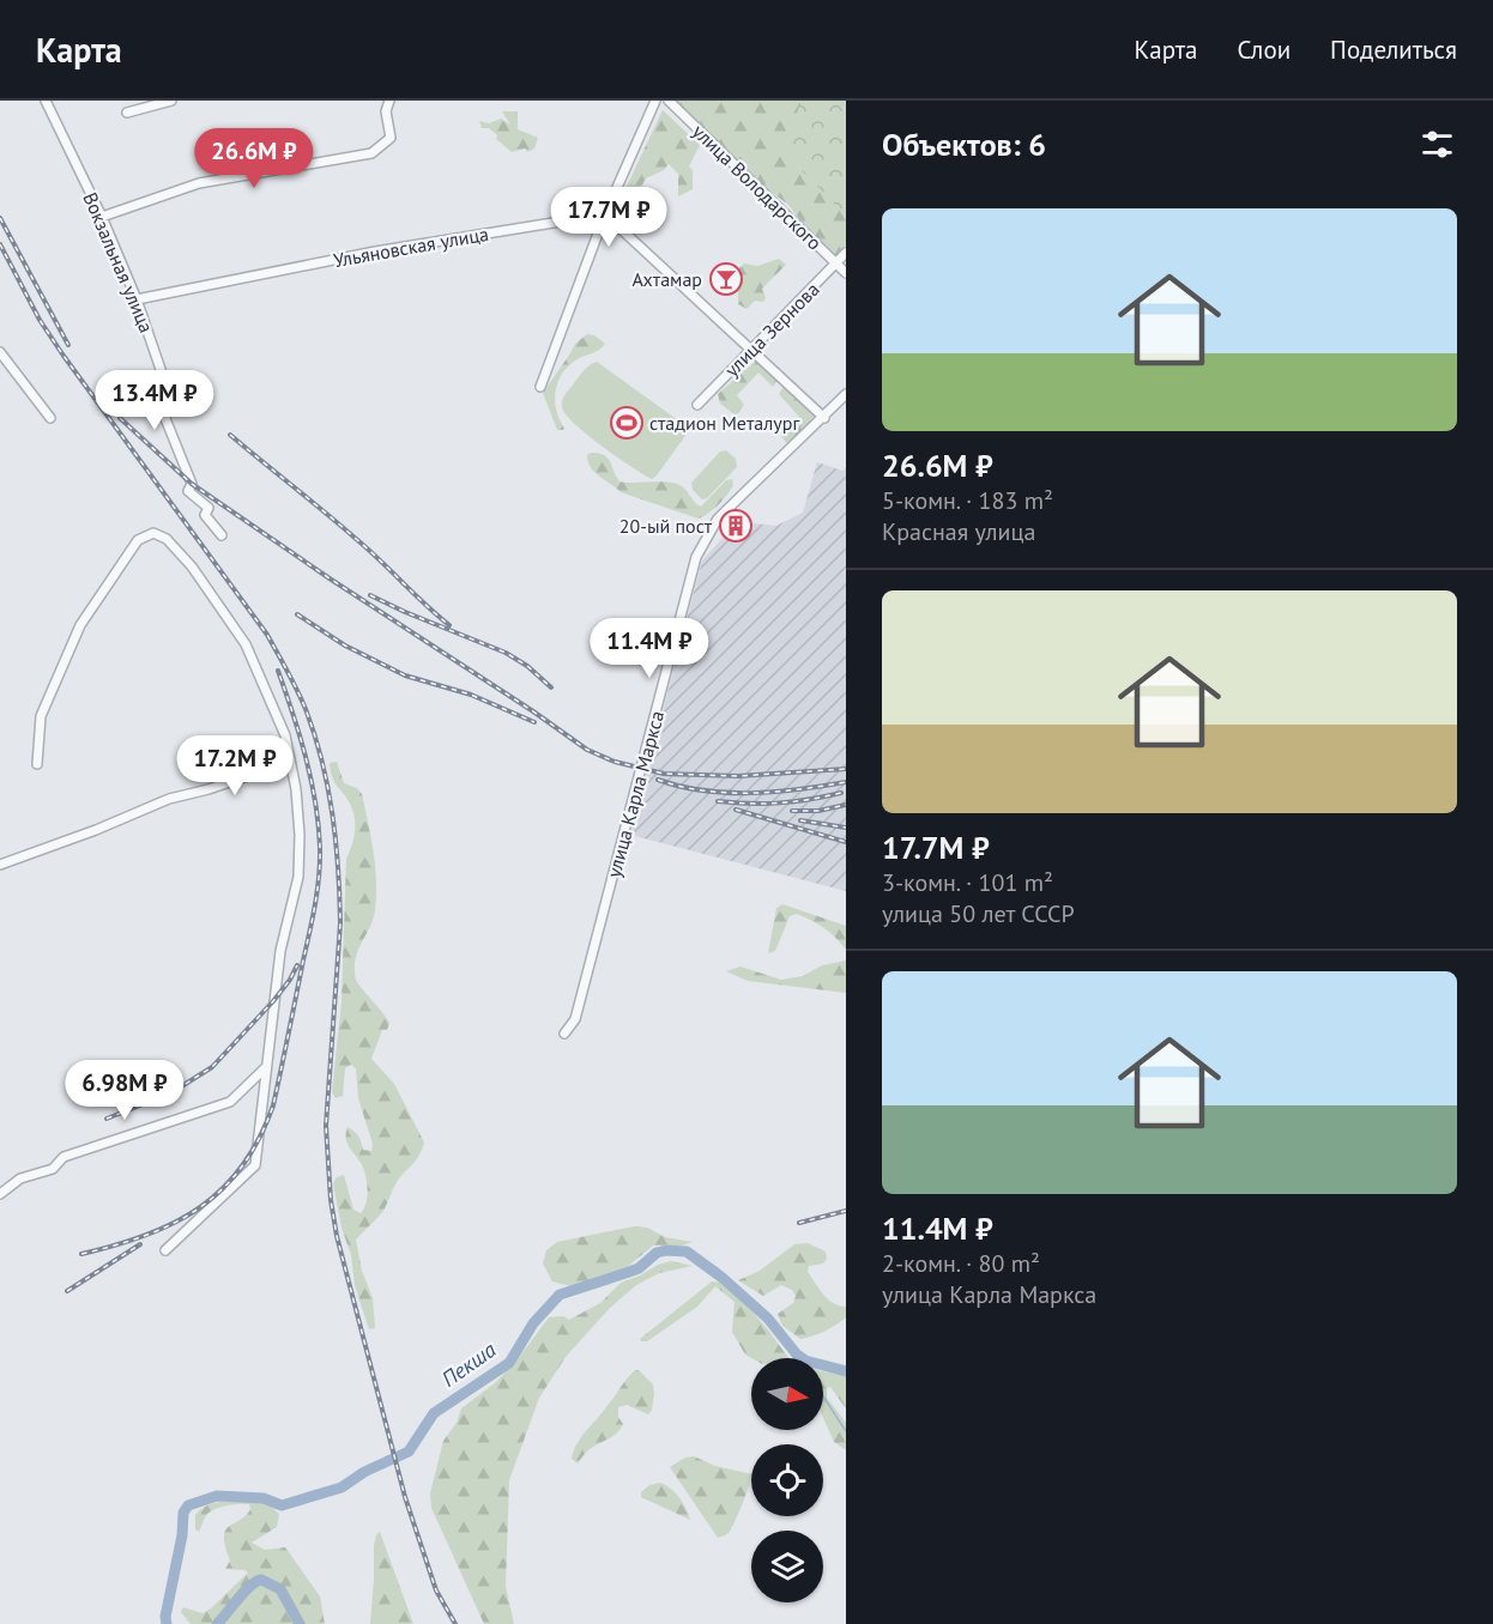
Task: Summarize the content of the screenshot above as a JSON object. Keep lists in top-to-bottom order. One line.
{"streets":{"street":["улица Володарского","Ульяновская улица","Вокзальная улица","улица Зернова","улица Карла Маркса"]},"crossings":[["улица Володарского","улица Зернова"],["Ульяновская улица","Вокзальная улица"]],"water":["Пекша"],"places":{"bar":["Ахтамар"],"sports":["стадион Металург"],"building":["20-ый пост"]},"north":"right","page":{"header":"Карта","nav":["Карта","Слои","Поделиться"],"heading":"Объектов: 6","price":["26.6M ₽","17.7M ₽","13.4M ₽","11.4M ₽","17.2M ₽","6.98M ₽"],"list":[{"name":"26.6M ₽","note":"5-комн. · 183 m² · Красная улица"},{"name":"17.7M ₽","note":"3-комн. · 101 m² · улица 50 лет СССР"},{"name":"11.4M ₽","note":"2-комн. · 80 m² · улица Карла Маркса"}]}}
